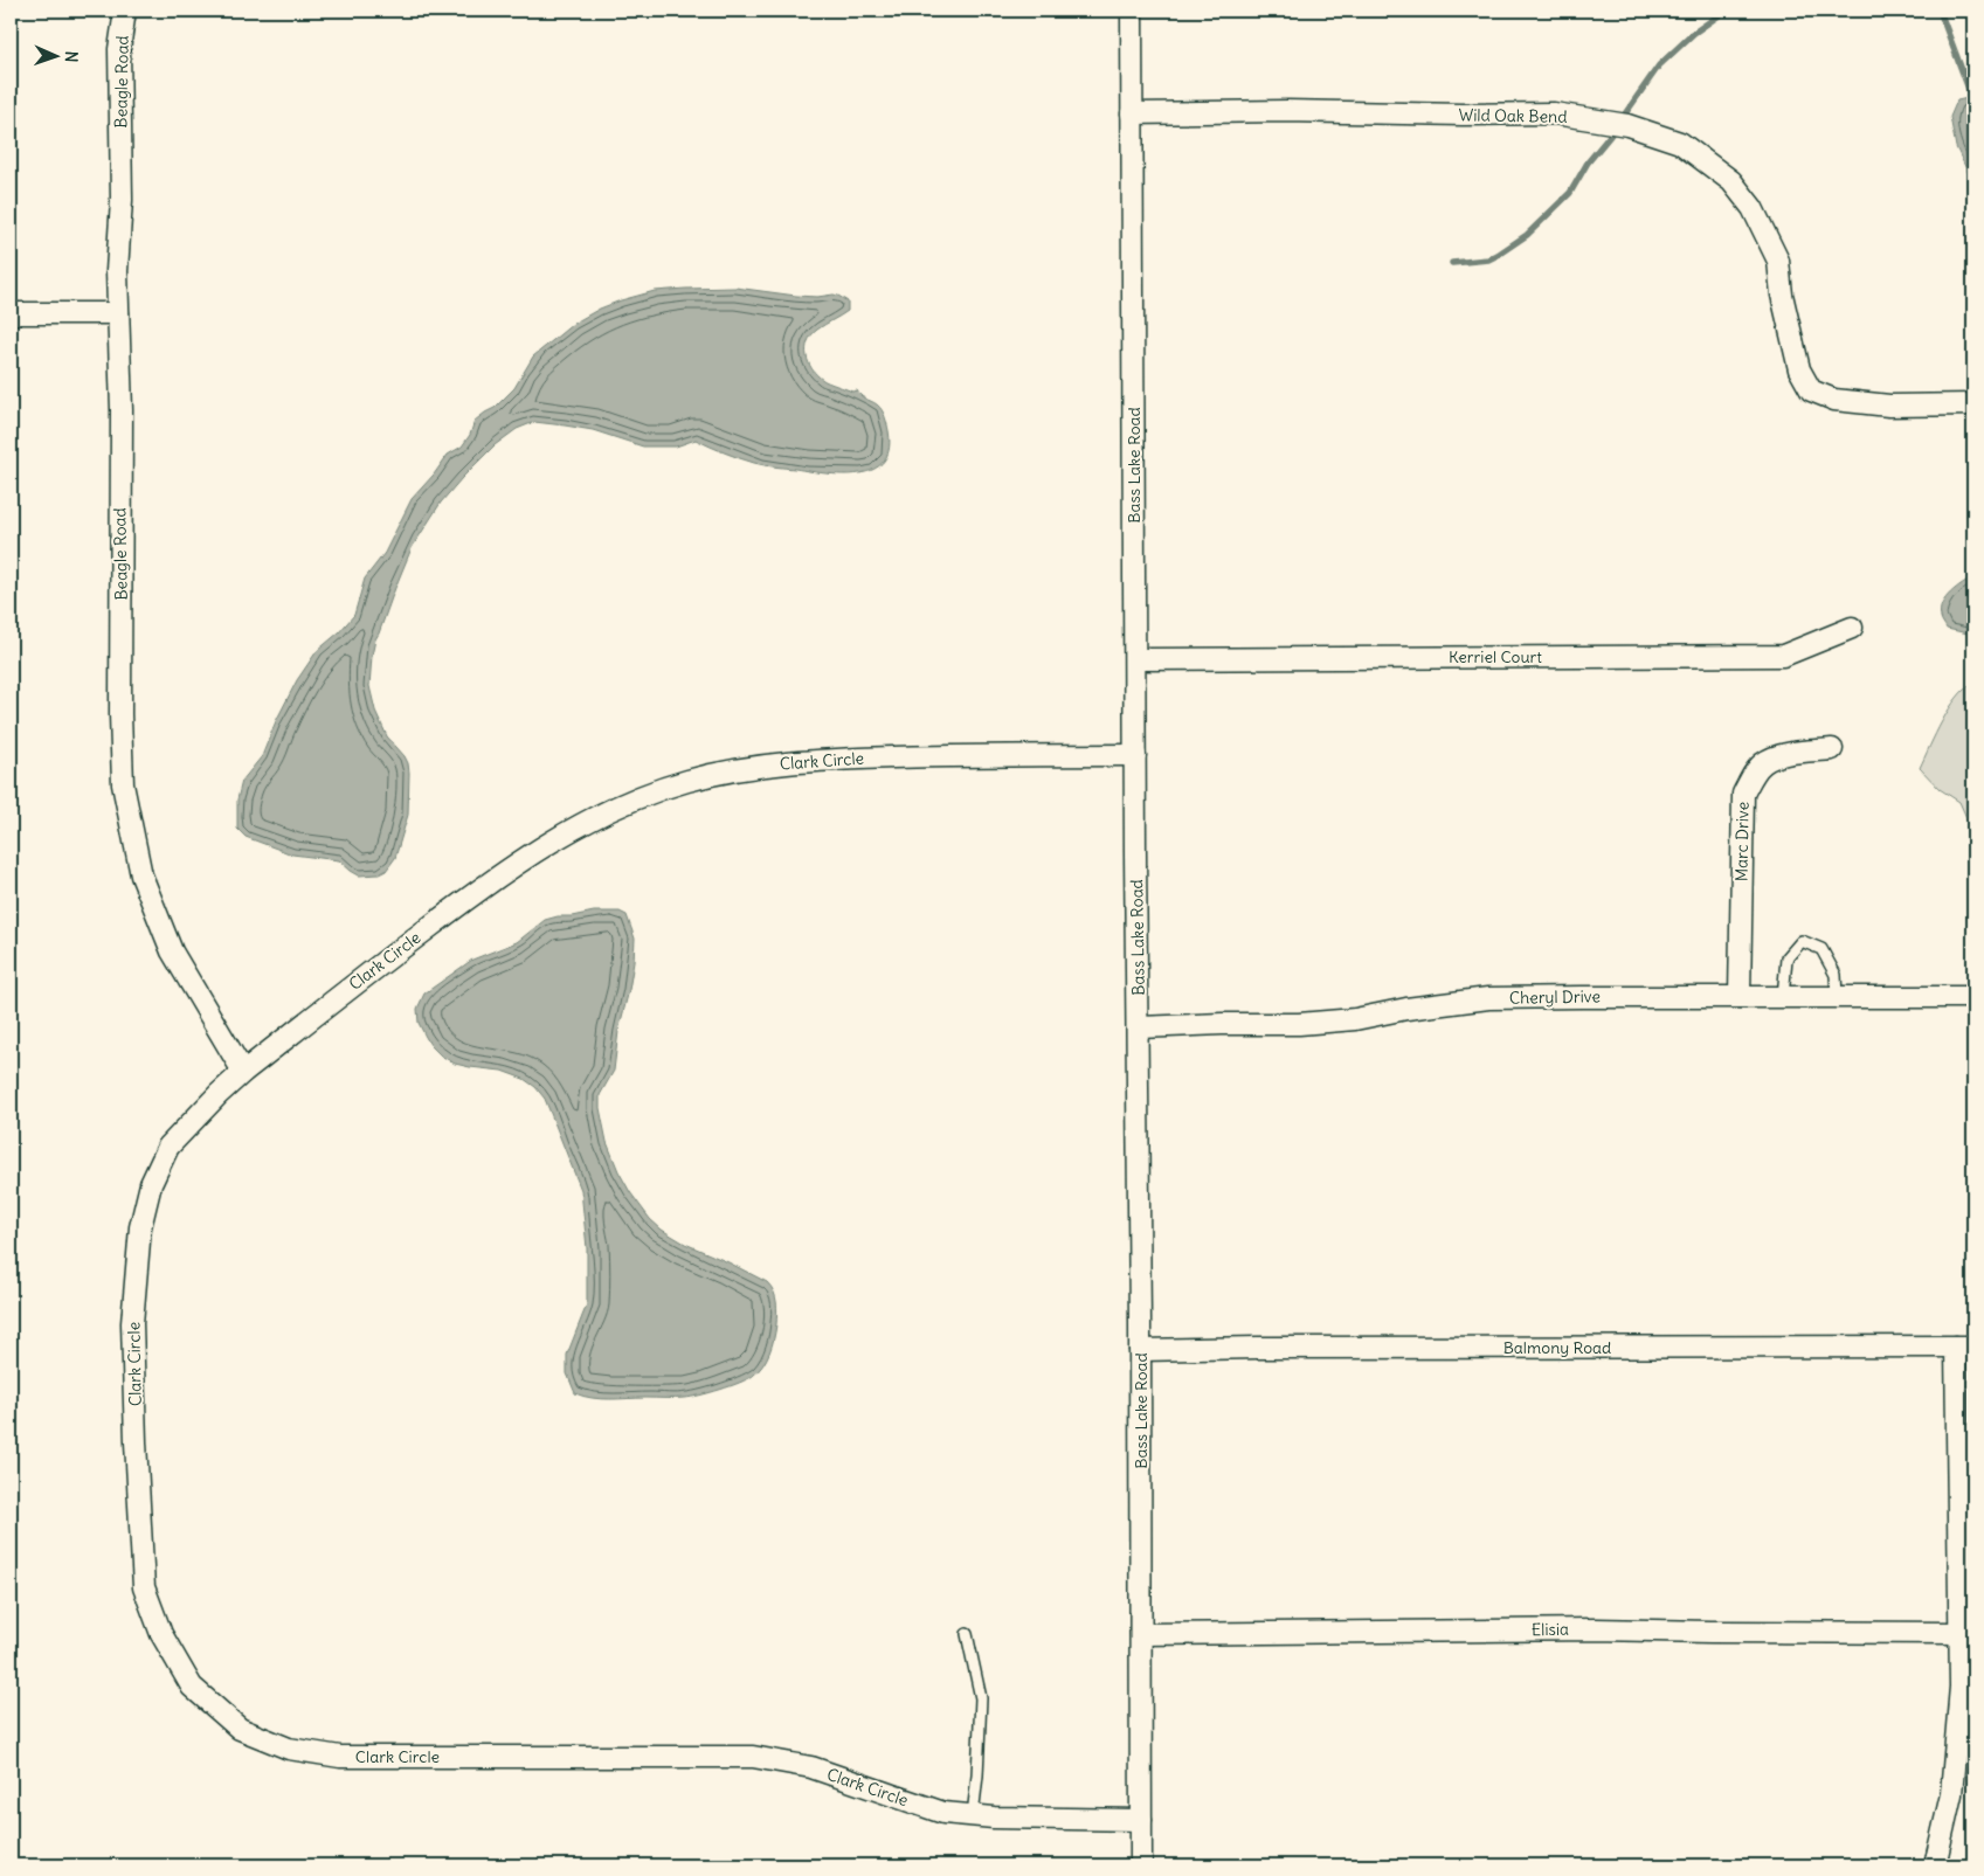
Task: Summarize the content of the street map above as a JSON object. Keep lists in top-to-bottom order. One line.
{"streets":{"street":["Beagle Road","Wild Oak Bend","Bass Lake Road","Kerriel Court","Clark Circle","Marc Drive","Cheryl Drive","Balmony Road","Elisia"]},"crossings":[["Beagle Road","Clark Circle"],["Wild Oak Bend","Bass Lake Road"],["Bass Lake Road","Kerriel Court"],["Bass Lake Road","Clark Circle"],["Bass Lake Road","Cheryl Drive"],["Bass Lake Road","Balmony Road"],["Bass Lake Road","Elisia"],["Marc Drive","Cheryl Drive"]],"north":"right"}
